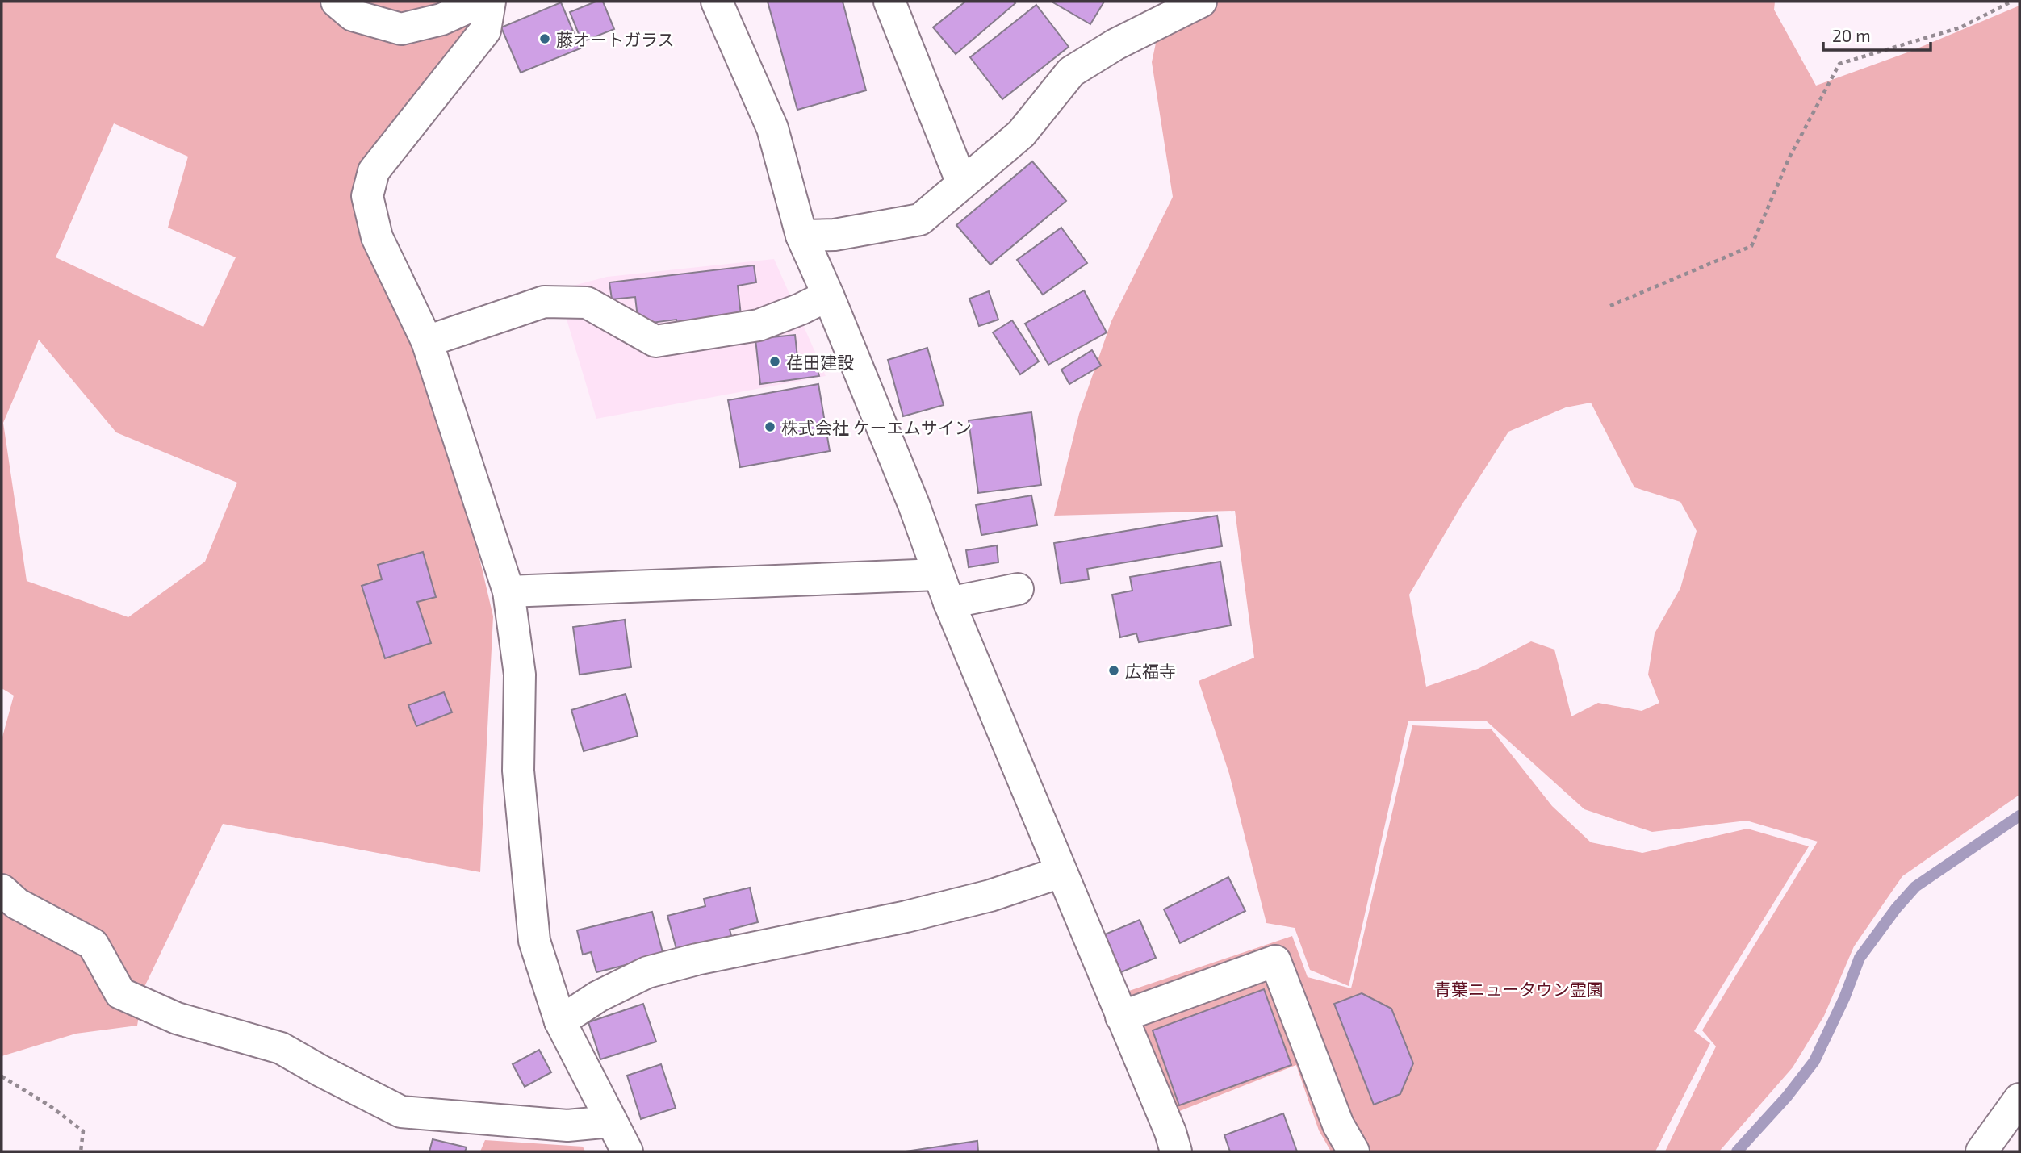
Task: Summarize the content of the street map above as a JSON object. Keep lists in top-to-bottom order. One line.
{"parks":["青葉ニュータウン霊園"],"places":["藤オートガラス","荏田建設","株式会社 ケーエムサイン","広福寺"],"scale_bar":"20 m"}
